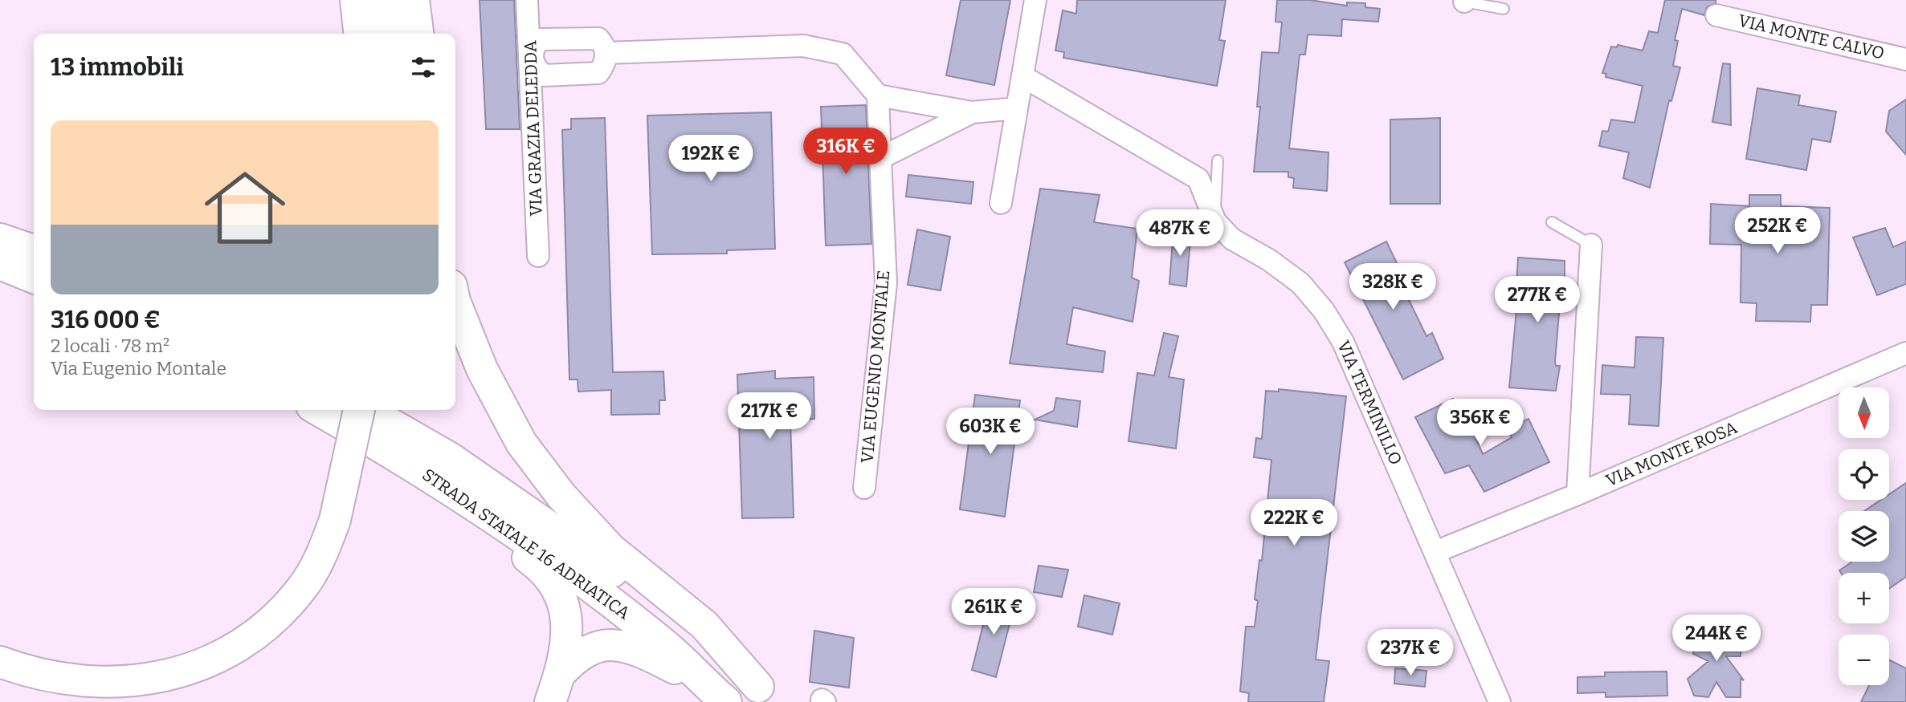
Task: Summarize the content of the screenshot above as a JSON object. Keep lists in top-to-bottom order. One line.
{"streets":{"highway":["STRADA STATALE 16 ADRIATICA"],"street":["VIA MONTE CALVO","VIA GRAZIA DELEDDA","VIA EUGENIO MONTALE","VIA TERMINILLO","VIA MONTE ROSA"]},"crossings":[["VIA TERMINILLO","VIA MONTE ROSA"]],"north":"bottom","page":{"heading":"13 immobili","list":[{"name":"316 000 €","note":"2 locali · 78 m² · Via Eugenio Montale"}],"price":["316K €","192K €","252K €","487K €","328K €","277K €","217K €","356K €","603K €","222K €","261K €","244K €","237K €"],"map_buttons":["+","−"]}}
